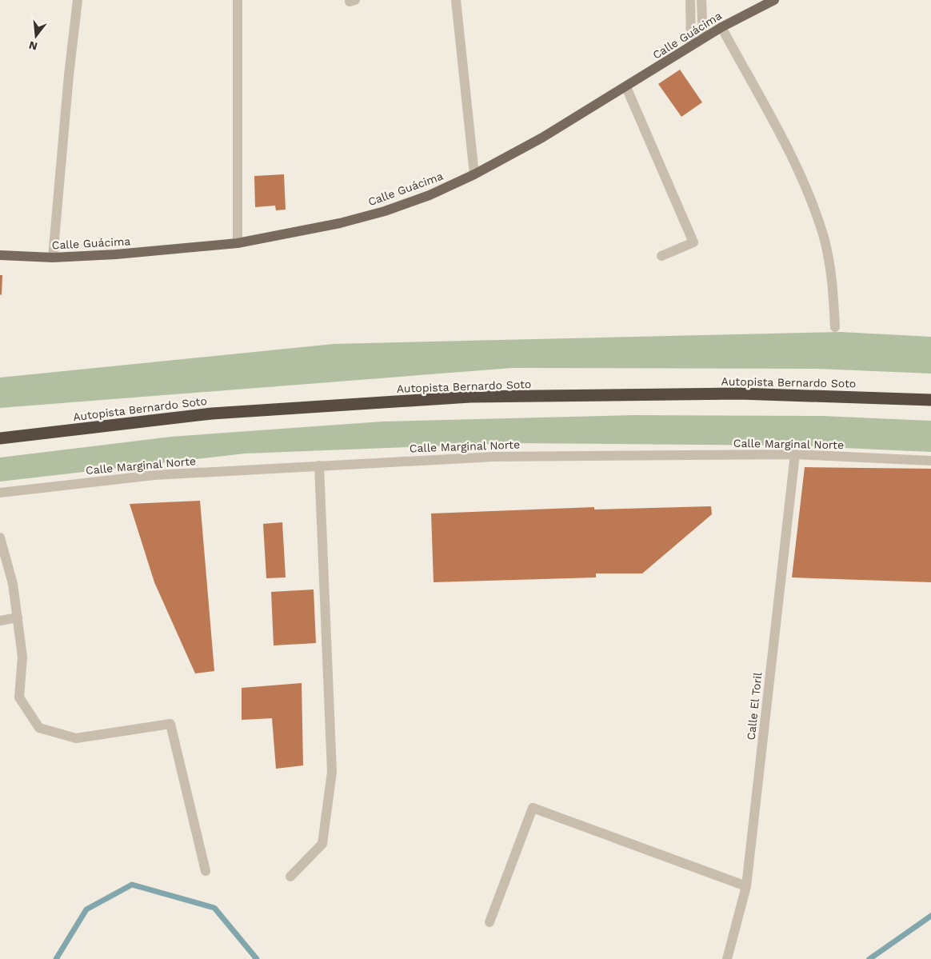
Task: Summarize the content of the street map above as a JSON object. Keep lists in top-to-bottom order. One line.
{"streets":{"highway":["Autopista Bernardo Soto"],"main road":["Calle Guácima"],"street":["Calle Marginal Norte","Calle El Toril"]},"crossings":[["Calle Marginal Norte","Calle El Toril"]],"north":"bottom"}
